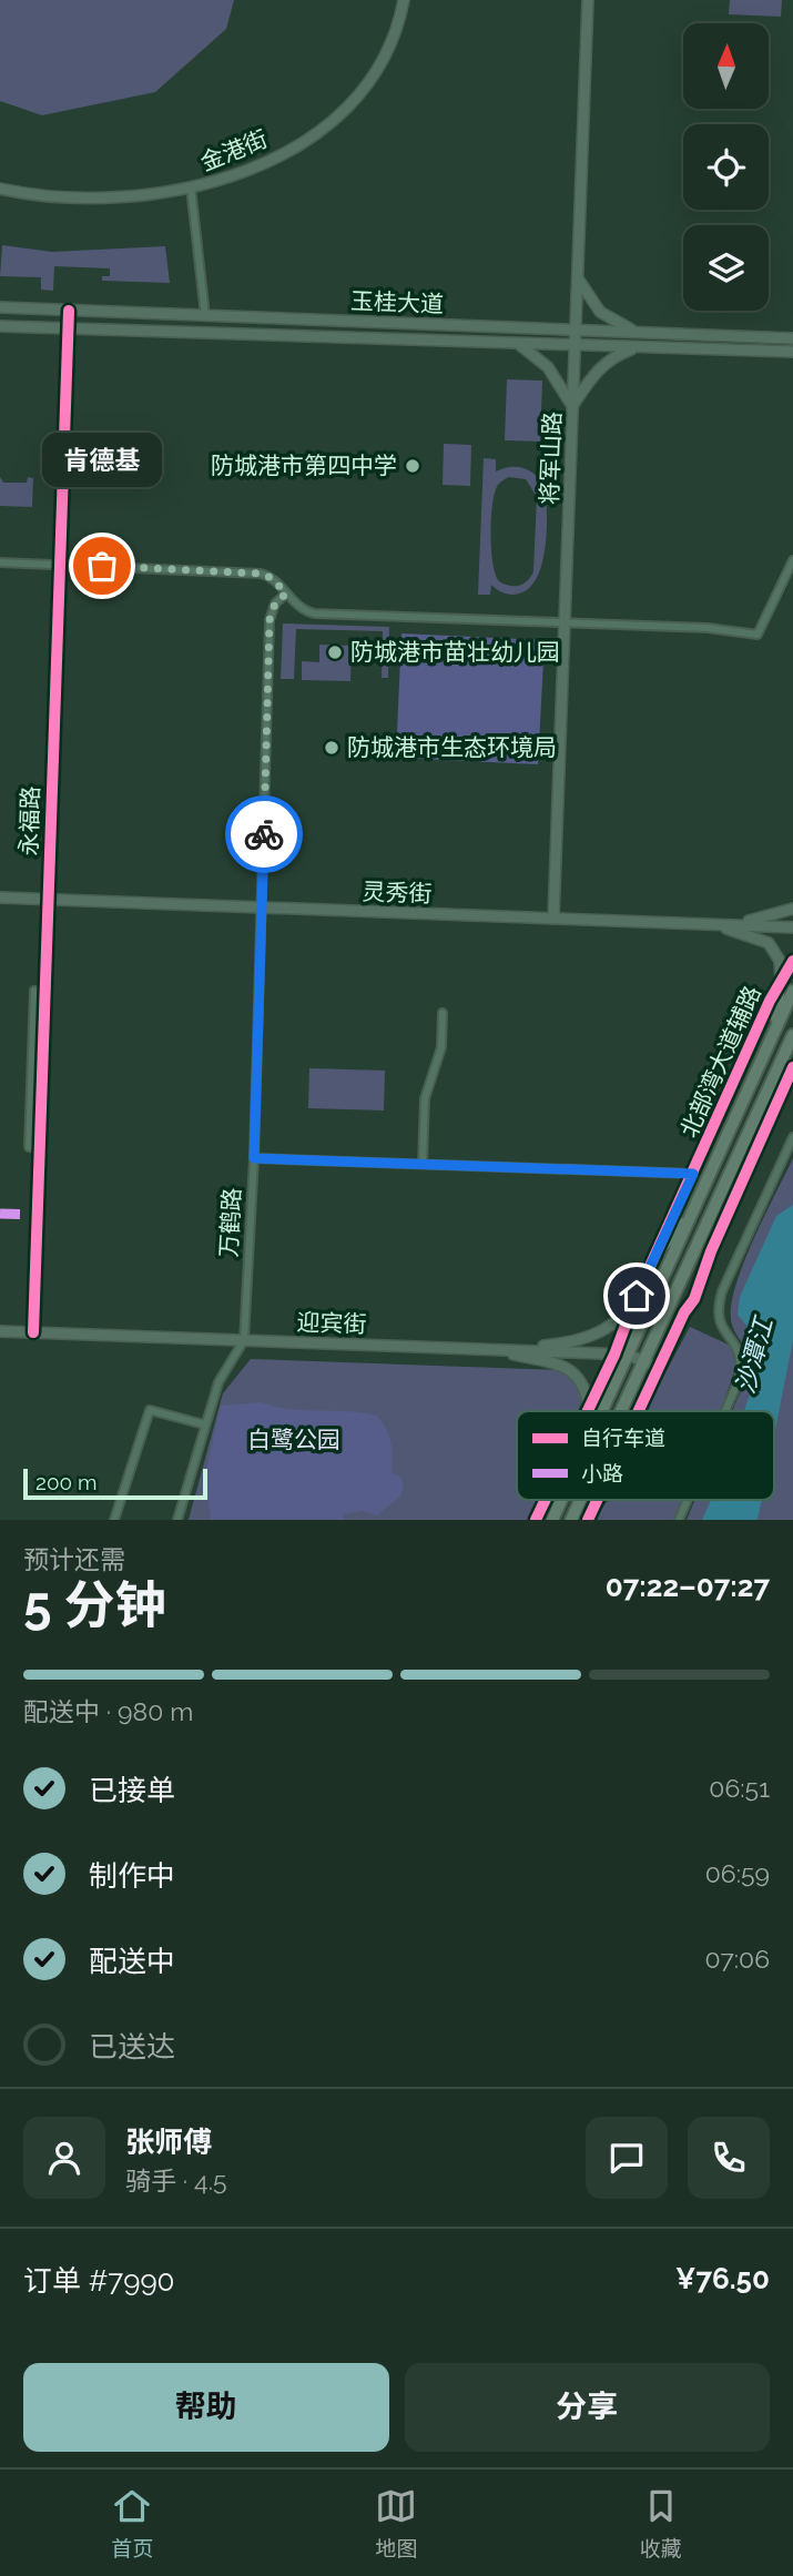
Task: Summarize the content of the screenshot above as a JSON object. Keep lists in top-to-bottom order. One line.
{"streets":{"main road":["金港街","玉桂大道","将军山路","永福路","灵秀街","北部湾大道辅路","迎宾街"],"street":["万鹤路"]},"crossings":[["玉桂大道","将军山路"],["玉桂大道","永福路"],["将军山路","灵秀街"],["永福路","灵秀街"],["永福路","迎宾街"],["灵秀街","万鹤路"],["北部湾大道辅路","迎宾街"],["万鹤路","迎宾街"]],"water":["沙潭江"],"parks":["白鹭公园"],"places":["防城港市第四中学","肯德基","防城港市苗壮幼儿园","防城港市生态环境局"],"legend":["自行车道","小路"],"scale_bar":"200 m","north":"top","page":{"bubble":"肯德基","scale":"200 m","heading":["5 分钟","预计还需","07:22–07:27"],"panel":["张师傅","骑手 · 4.5","订单 #7990","¥76.50"],"bar":"配送中 · 980 m","list":[["已接单","06:51"],["制作中","06:59"],["配送中","07:06"],"已送达"],"buttons":["帮助","分享"],"tabs":["首页","地图","收藏"]}}
